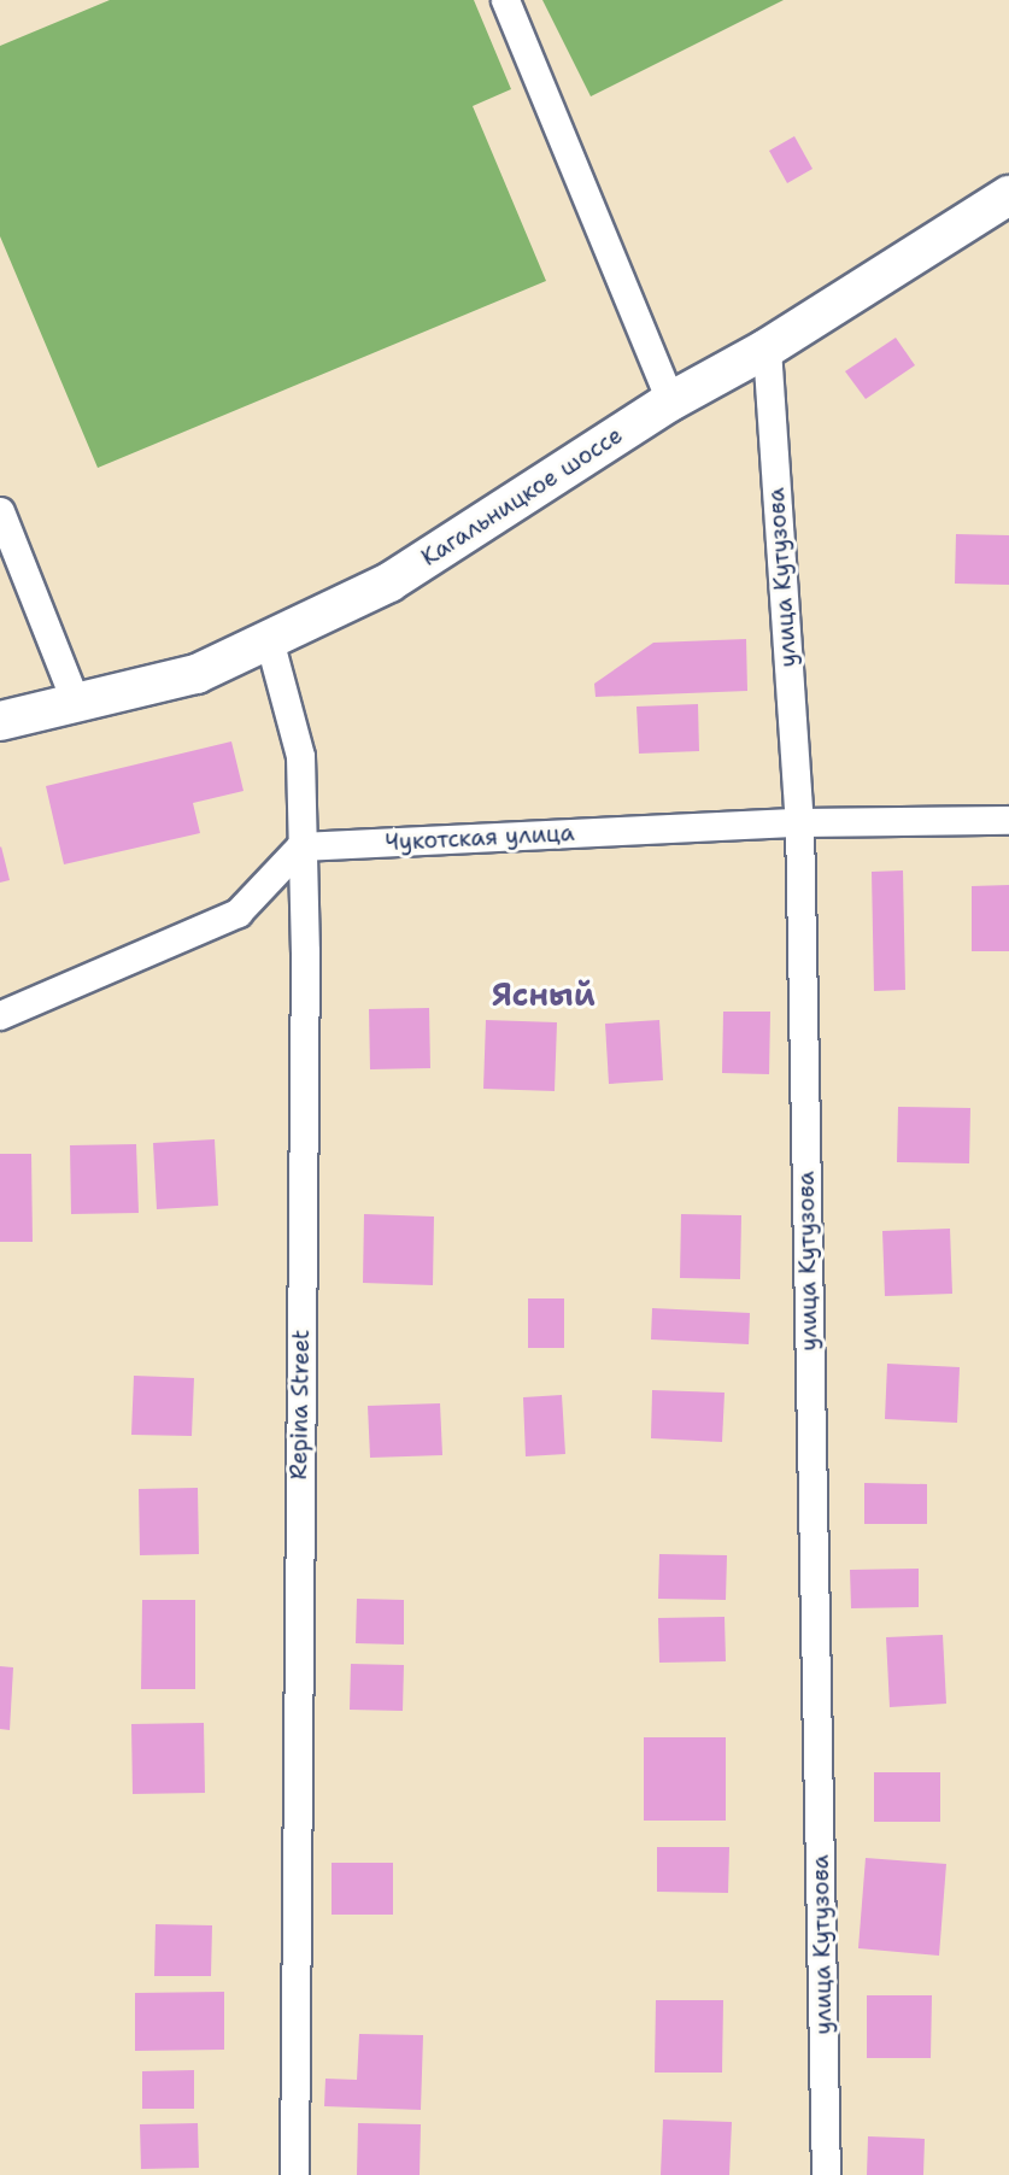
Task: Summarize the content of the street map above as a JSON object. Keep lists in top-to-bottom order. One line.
{"streets":{"main road":["Кагальницкое шоссе"],"street":["улица Кутузова","Чукотская улица","Repina Street"]},"crossings":[["Кагальницкое шоссе","улица Кутузова"],["Кагальницкое шоссе","Repina Street"],["улица Кутузова","Чукотская улица"],["Чукотская улица","Repina Street"]],"districts":["Ясный"]}
